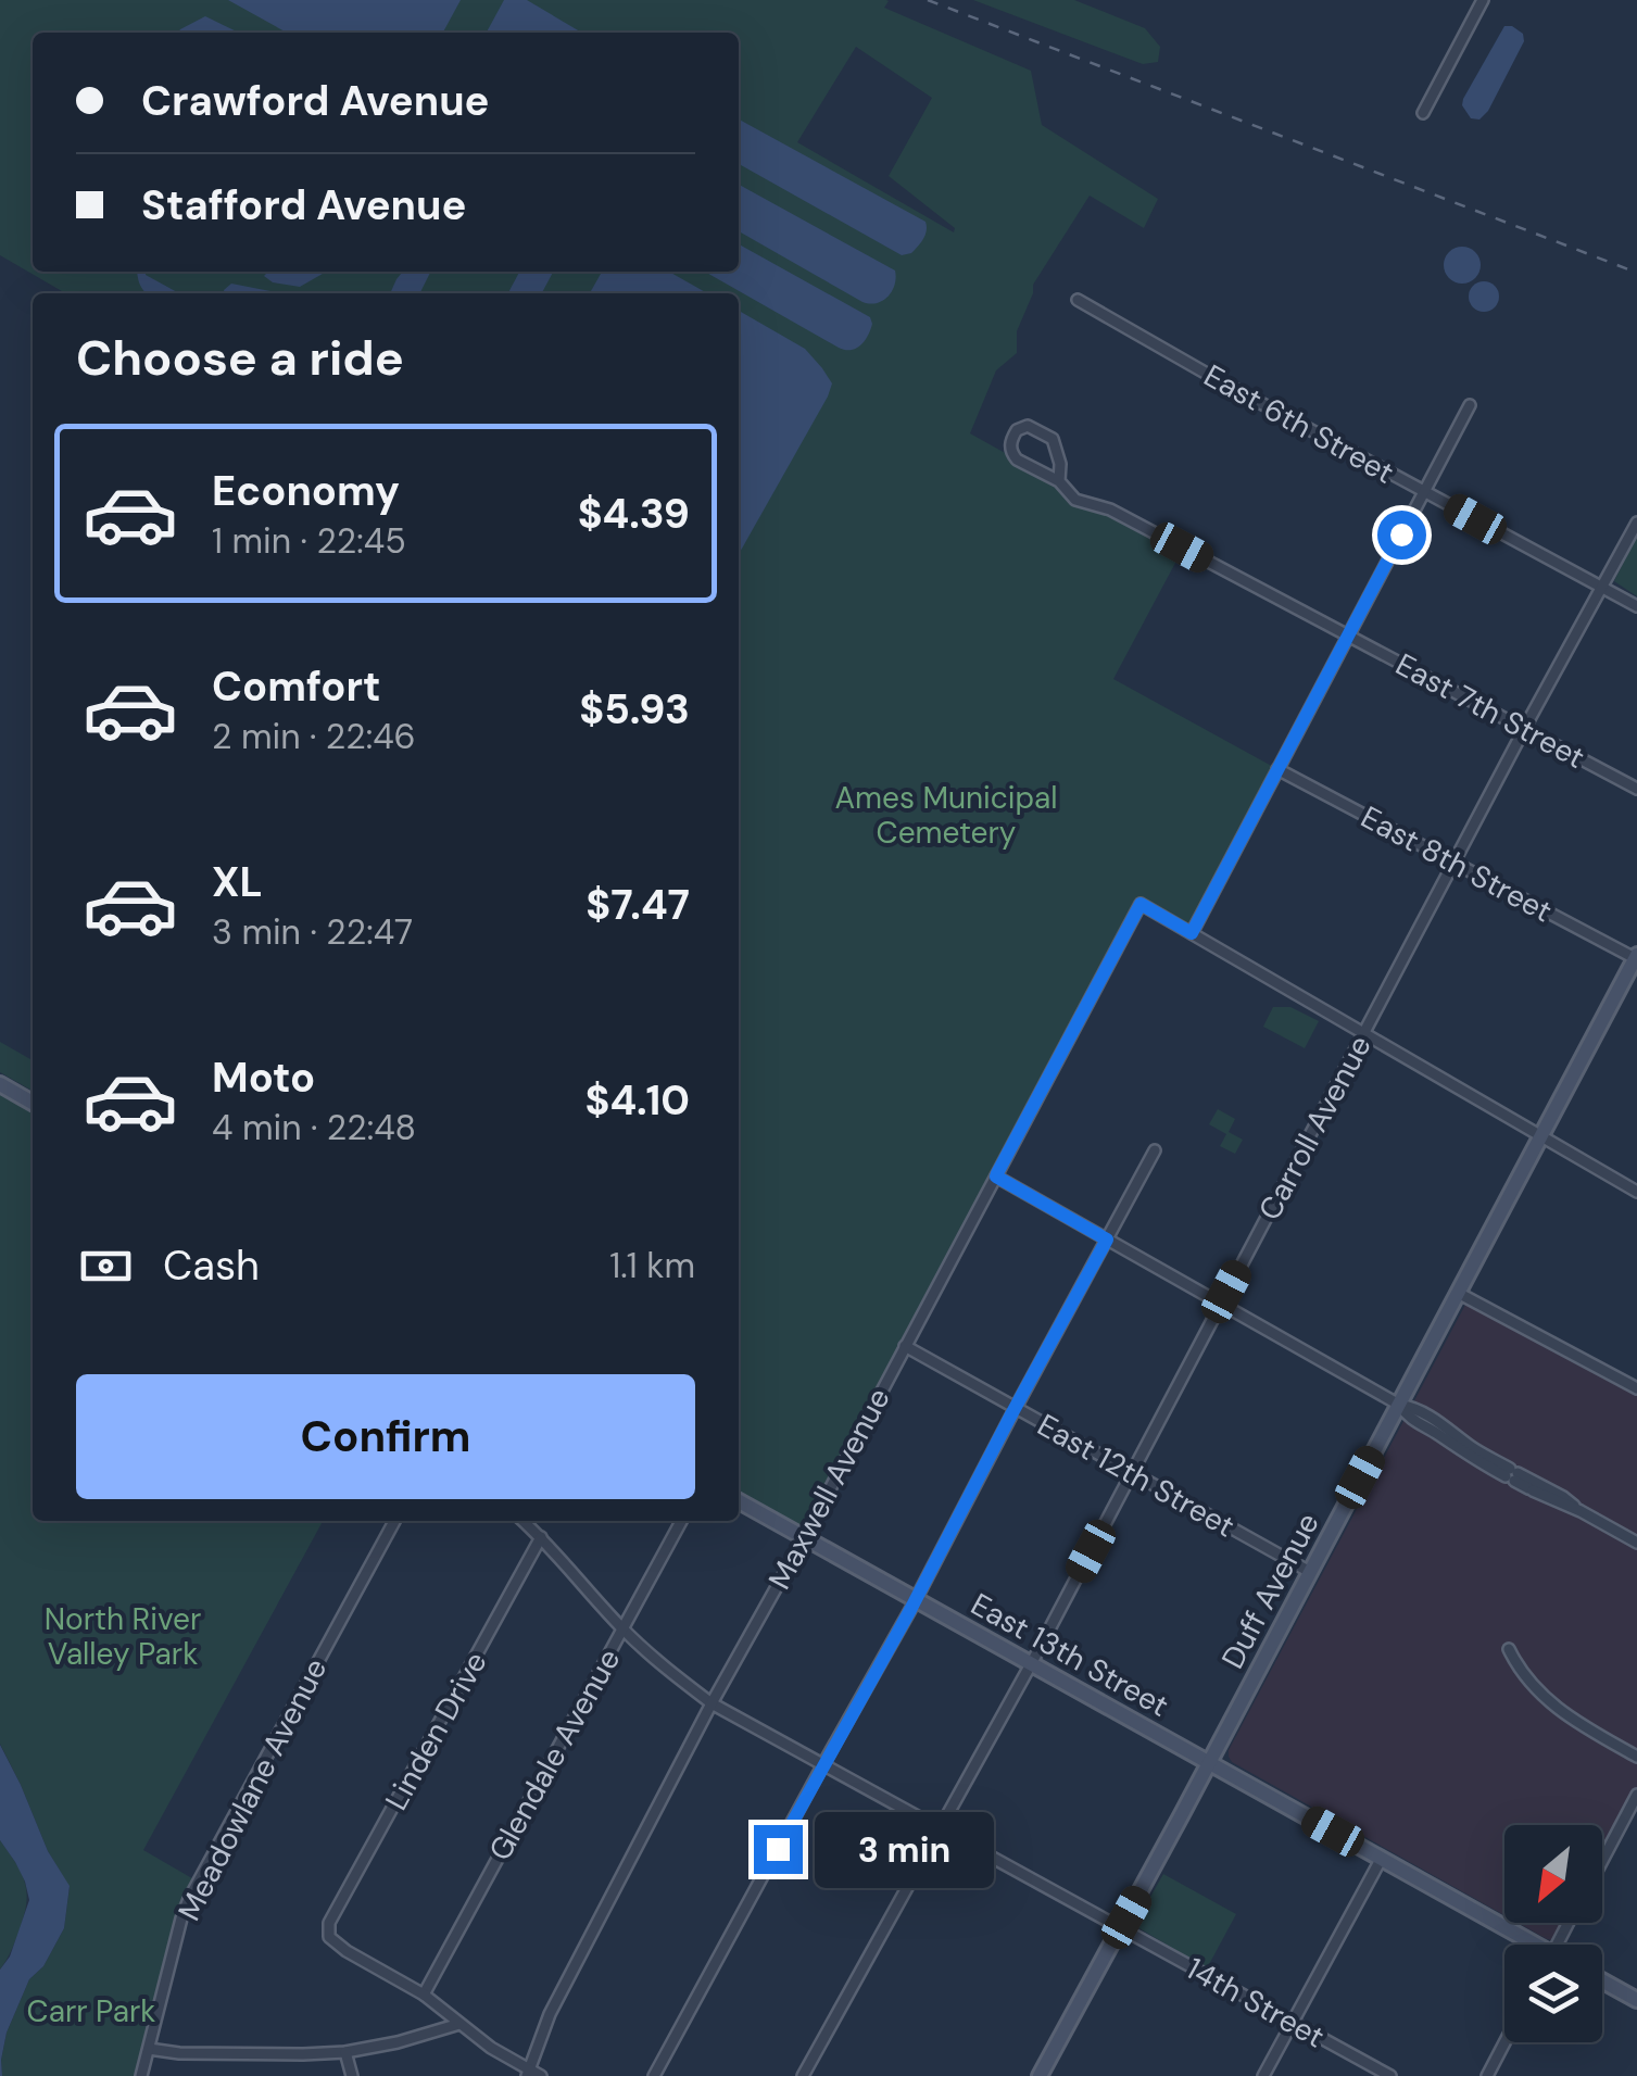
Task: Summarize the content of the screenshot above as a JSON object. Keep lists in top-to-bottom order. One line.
{"streets":{"main road":["Duff Avenue","East 13th Street"],"street":["East 6th Street","East 7th Street","East 8th Street","Carroll Avenue","East 12th Street","Maxwell Avenue","Linden Drive","Glendale Avenue","Meadowlane Avenue","14th Street"]},"crossings":[["East 6th Street","Carroll Avenue"],["East 7th Street","Carroll Avenue"],["East 8th Street","Carroll Avenue"],["East 8th Street","Duff Avenue"],["Carroll Avenue","East 12th Street"],["Carroll Avenue","East 13th Street"],["Carroll Avenue","14th Street"],["East 12th Street","Maxwell Avenue"],["East 12th Street","Duff Avenue"],["Maxwell Avenue","East 13th Street"],["Maxwell Avenue","14th Street"],["Duff Avenue","East 13th Street"],["Duff Avenue","14th Street"],["Linden Drive","Glendale Avenue"],["Linden Drive","14th Street"],["Glendale Avenue","14th Street"]],"parks":["Ames Municipal Cemetery","North River Valley Park","Carr Park"],"north":"bottom left","page":{"banner":["Crawford Avenue","Stafford Avenue"],"heading":"Choose a ride","list":[{"name":"Economy","note":"1 min · 22:45","value":"$4.39"},{"name":"Comfort","note":"2 min · 22:46","value":"$5.93"},{"name":"XL","note":"3 min · 22:47","value":"$7.47"},{"name":"Moto","note":"4 min · 22:48","value":"$4.10"}],"pay":["Cash","1.1 km"],"buttons":"Confirm","bubble":"3 min"}}
